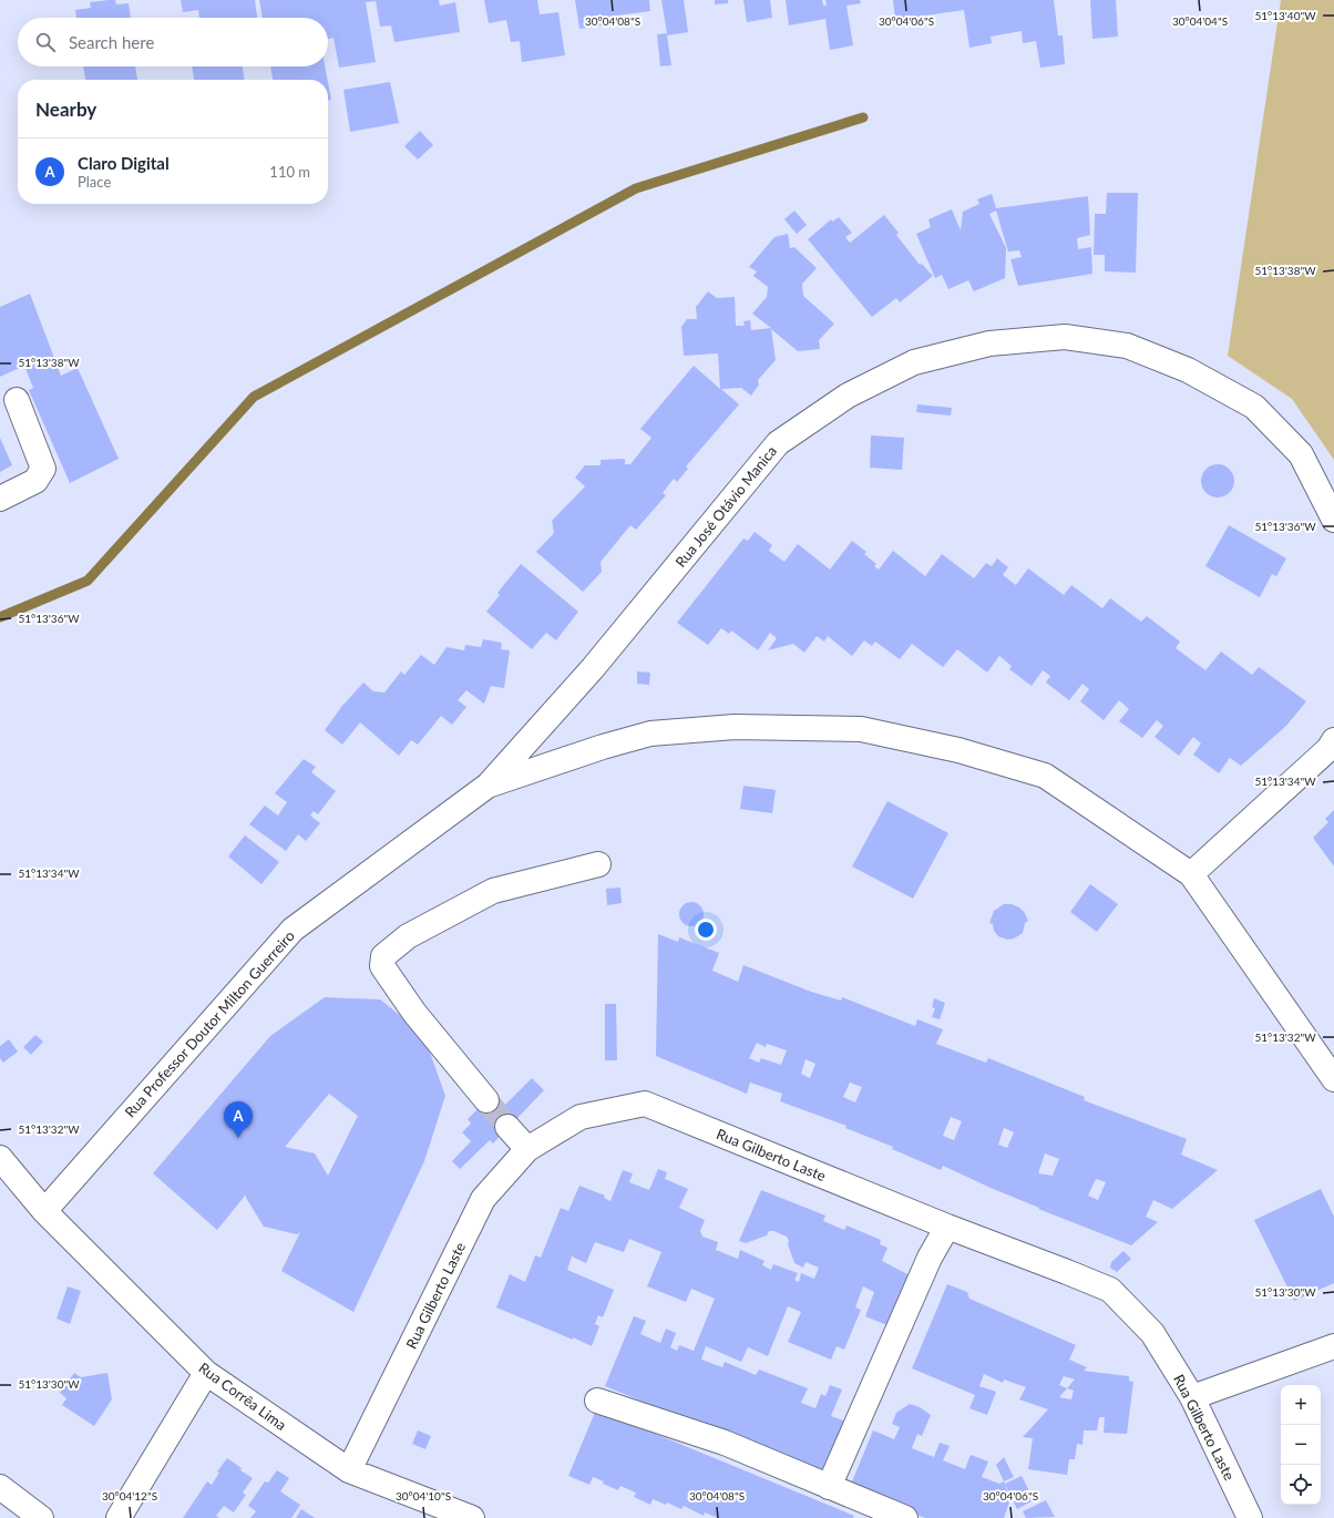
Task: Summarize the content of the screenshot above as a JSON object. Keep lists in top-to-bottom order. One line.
{"streets":{"street":["Rua José Otávio Manica","Rua Professor Doutor Milton Guerreiro","Rua Gilberto Laste","Rua Corrêa Lima"]},"crossings":[["Rua José Otávio Manica","Rua Professor Doutor Milton Guerreiro"],["Rua Professor Doutor Milton Guerreiro","Rua Corrêa Lima"],["Rua Gilberto Laste","Rua Corrêa Lima"]],"page":{"search":"Search here","heading":"Nearby","list":[{"mark":"A","name":"Claro Digital","note":"Place","value":"110 m"}],"pins":"A","map_buttons":["+","−"]},"coordinates":["51°13'40\"W","30°04'08\"S","30°04'06\"S","30°04'04\"S","51°13'38\"W","51°13'36\"W","51°13'34\"W","51°13'32\"W","51°13'30\"W","30°04'12\"S","30°04'10\"S"]}
